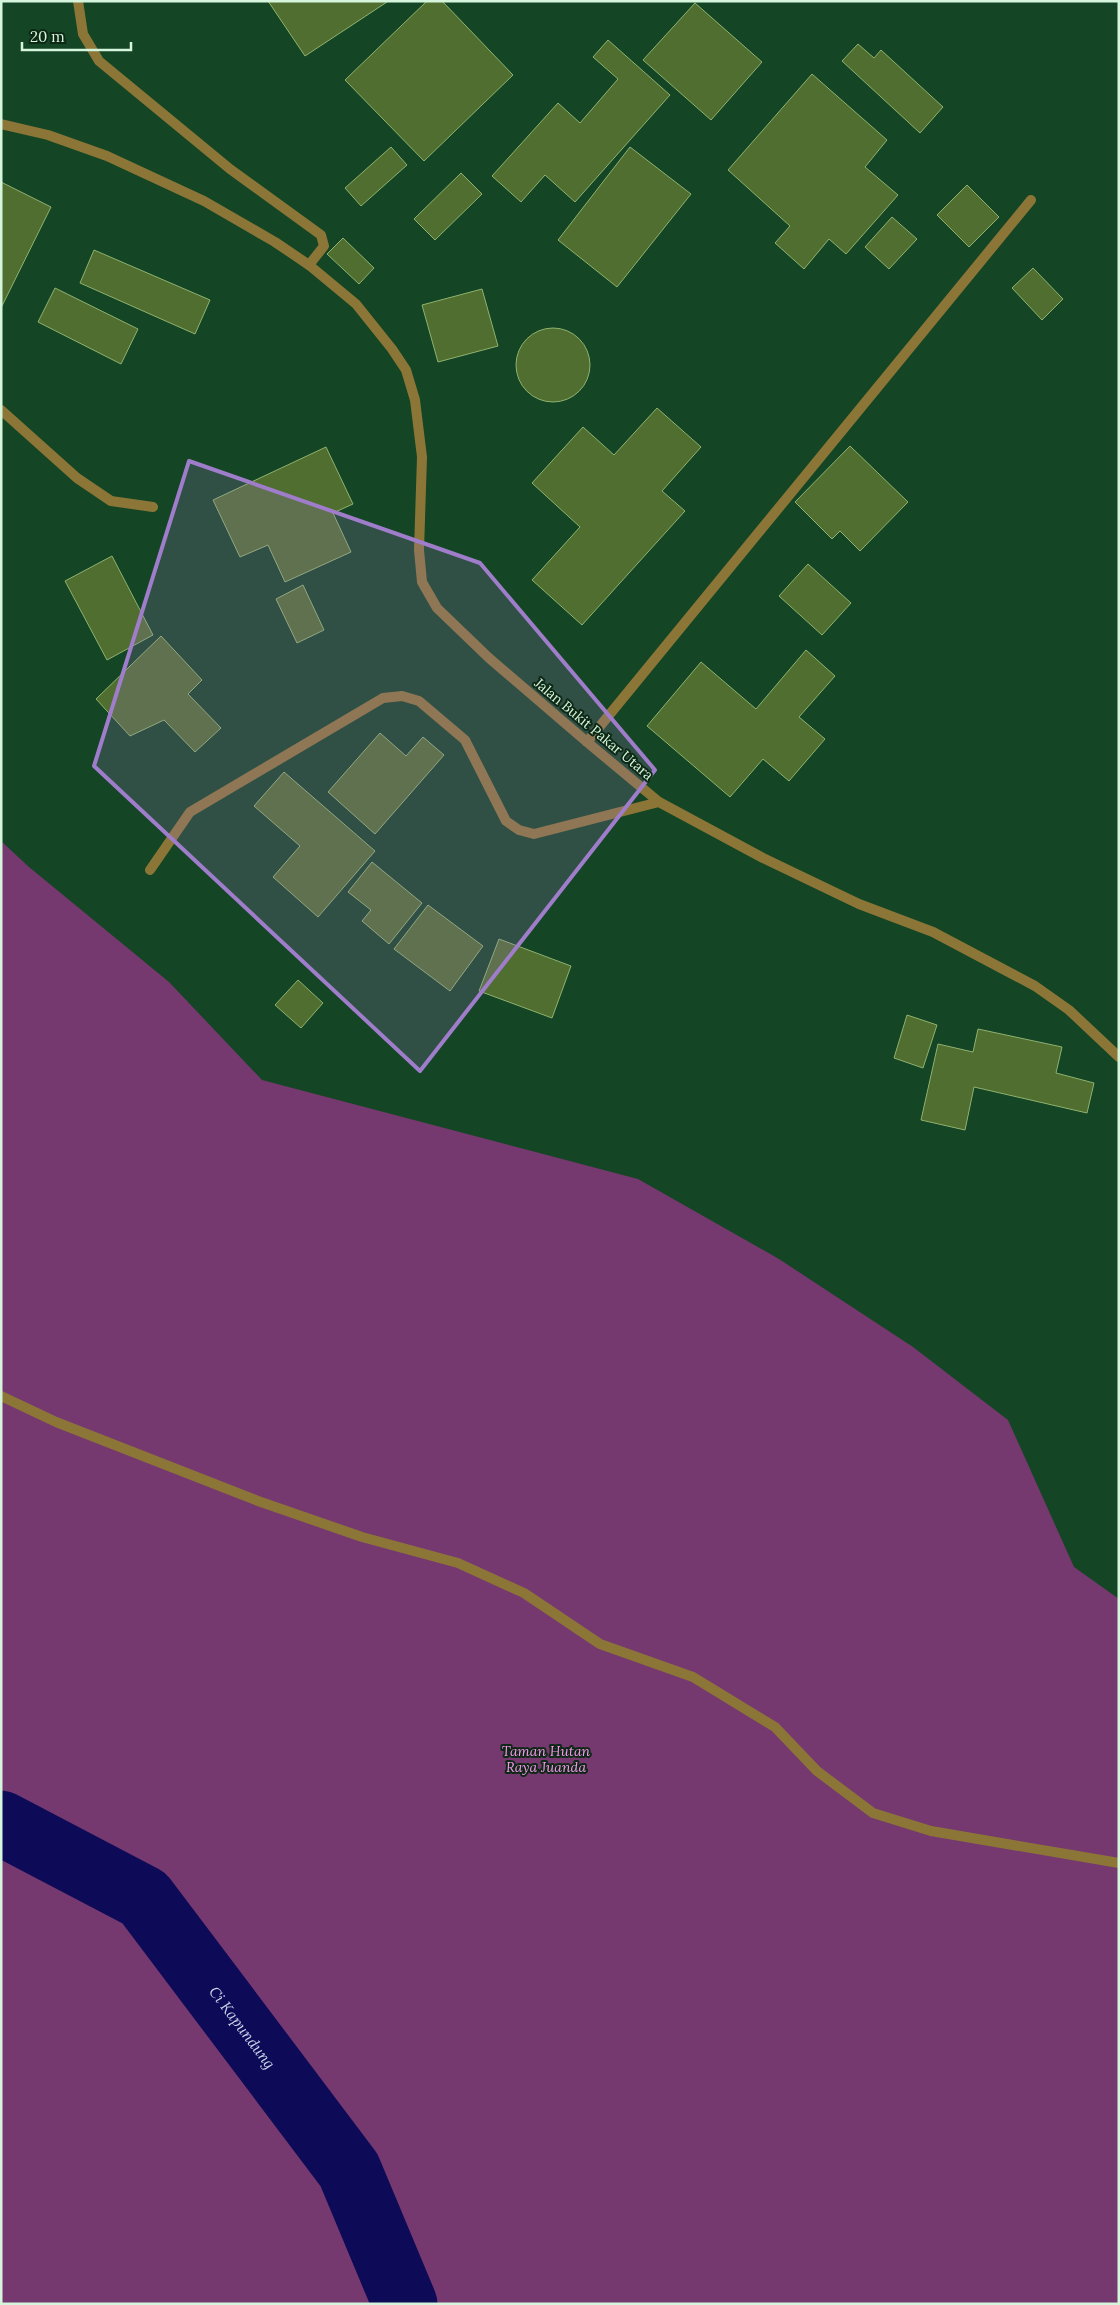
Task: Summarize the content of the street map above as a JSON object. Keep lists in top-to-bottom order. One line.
{"streets":{"street":["Jalan Bukit Pakar Utara"]},"water":["Ci Kapundung"],"parks":["Taman Hutan Raya Juanda"],"scale_bar":"20 m"}
